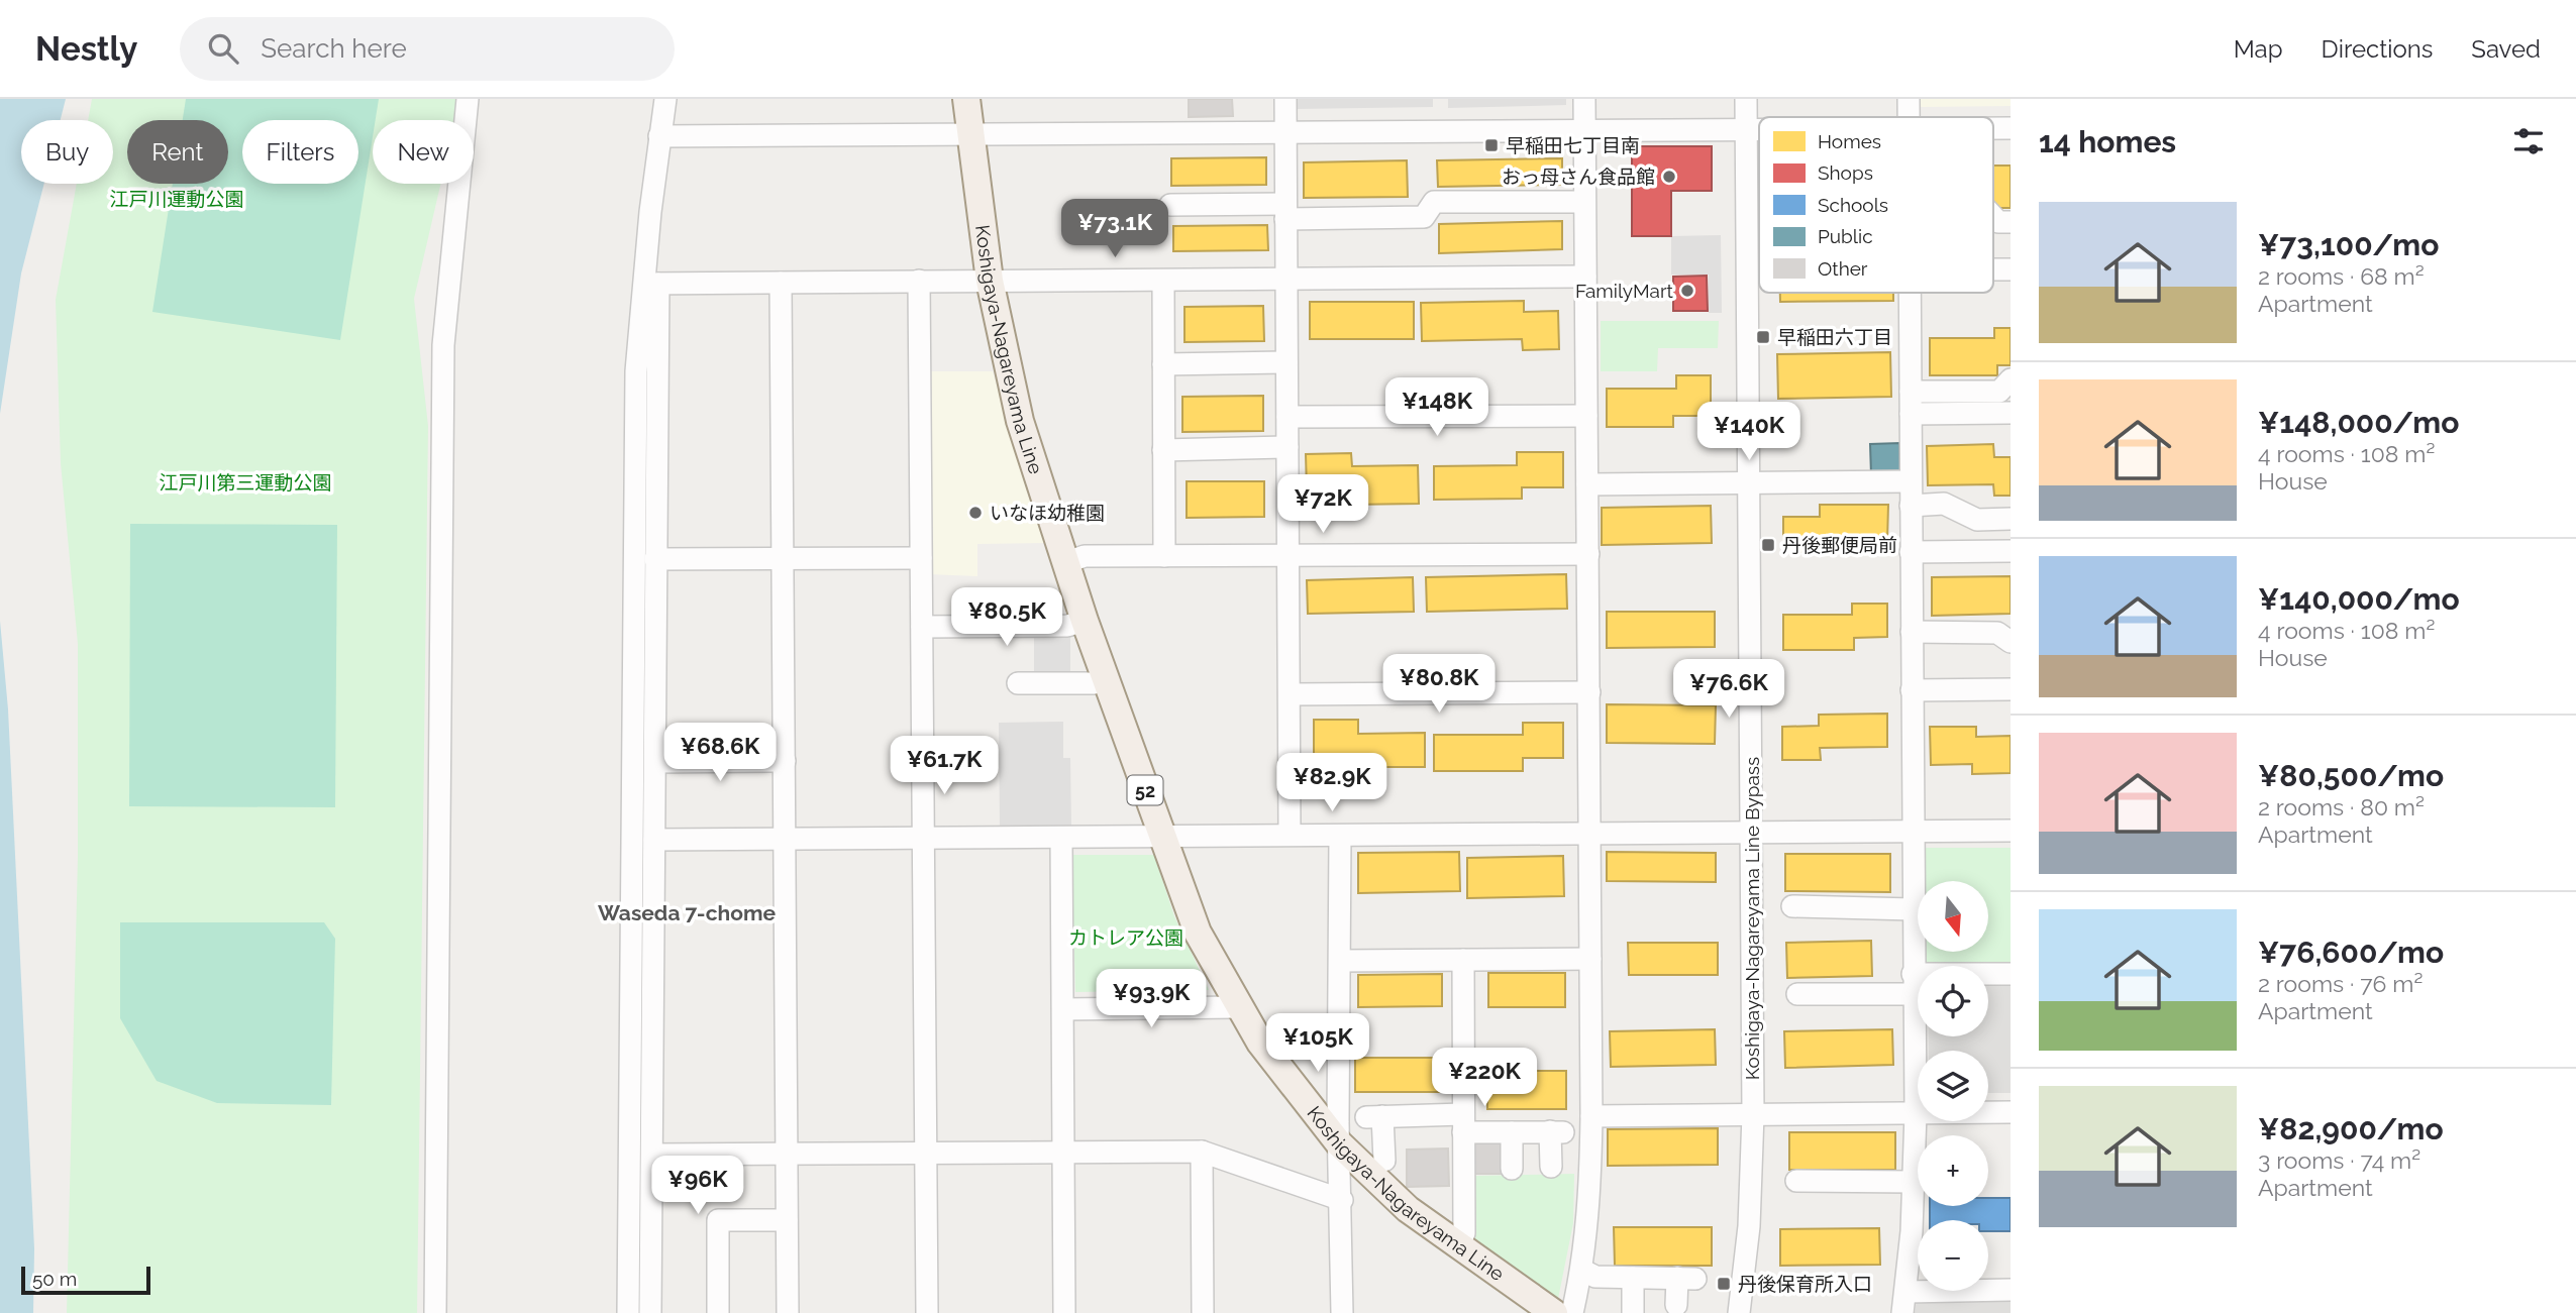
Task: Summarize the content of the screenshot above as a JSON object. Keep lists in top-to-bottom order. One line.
{"streets":{"main road":["Koshigaya-Nagareyama Line","52"],"street":["Koshigaya-Nagareyama Line Bypass"]},"districts":["Waseda 7-chome"],"parks":["江戸川運動公園","江戸川第三運動公園","カトレア公園"],"places":{"transit":["早稲田七丁目南","早稲田六丁目","丹後郵便局前","丹後保育所入口"],"other":["おっ母さん食品館","FamilyMart","いなほ幼稚園"]},"legend":["Homes","Shops","Schools","Public","Other"],"scale_bar":"50 m","north":"bottom","page":{"header":"Nestly","search":"Search here","nav":["Map","Directions","Saved"],"heading":"14 homes","chip":["Buy","Rent","Filters","New"],"list":[{"name":"¥73,100/mo","note":"2 rooms · 68 m² · Apartment"},{"name":"¥148,000/mo","note":"4 rooms · 108 m² · House"},{"name":"¥140,000/mo","note":"4 rooms · 108 m² · House"},{"name":"¥80,500/mo","note":"2 rooms · 80 m² · Apartment"},{"name":"¥76,600/mo","note":"2 rooms · 76 m² · Apartment"},{"name":"¥82,900/mo","note":"3 rooms · 74 m² · Apartment"}],"price":["¥73.1K","¥148K","¥140K","¥72K","¥80.5K","¥80.8K","¥76.6K","¥68.6K","¥61.7K","¥82.9K","¥93.9K","¥105K","¥220K","¥96K"],"map_buttons":["+","−"],"scale":"50 m"}}
